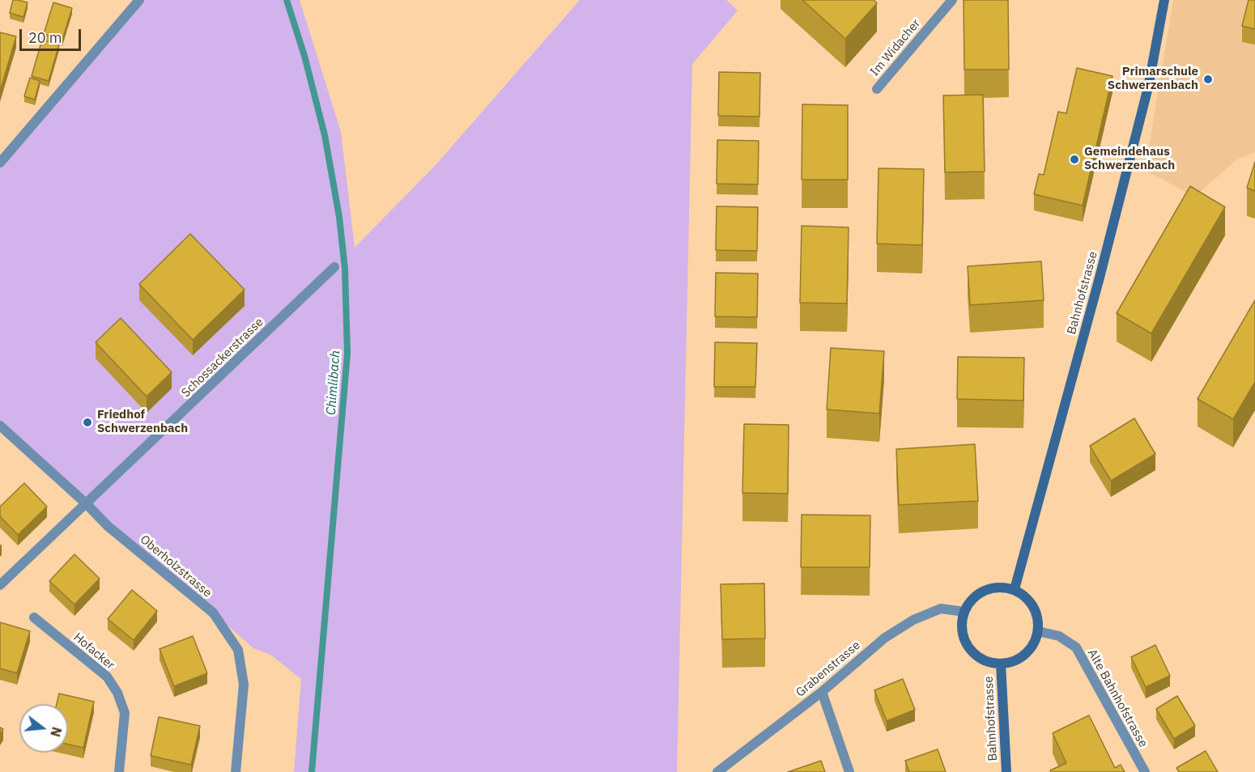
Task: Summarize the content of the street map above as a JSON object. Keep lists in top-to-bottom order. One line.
{"streets":{"main road":["Bahnhofstrasse"],"street":["Im Widacher","Schossackerstrasse","Oberholzstrasse","Hofacker","Grabenstrasse","Alte Bahnhofstrasse"]},"crossings":[["Bahnhofstrasse","Grabenstrasse"],["Bahnhofstrasse","Alte Bahnhofstrasse"],["Schossackerstrasse","Oberholzstrasse"],["Grabenstrasse","Alte Bahnhofstrasse"]],"water":["Chimlibach"],"places":["Primarschule Schwerzenbach","Gemeindehaus Schwerzenbach","Friedhof Schwerzenbach"],"scale_bar":"20 m","north":"right"}
